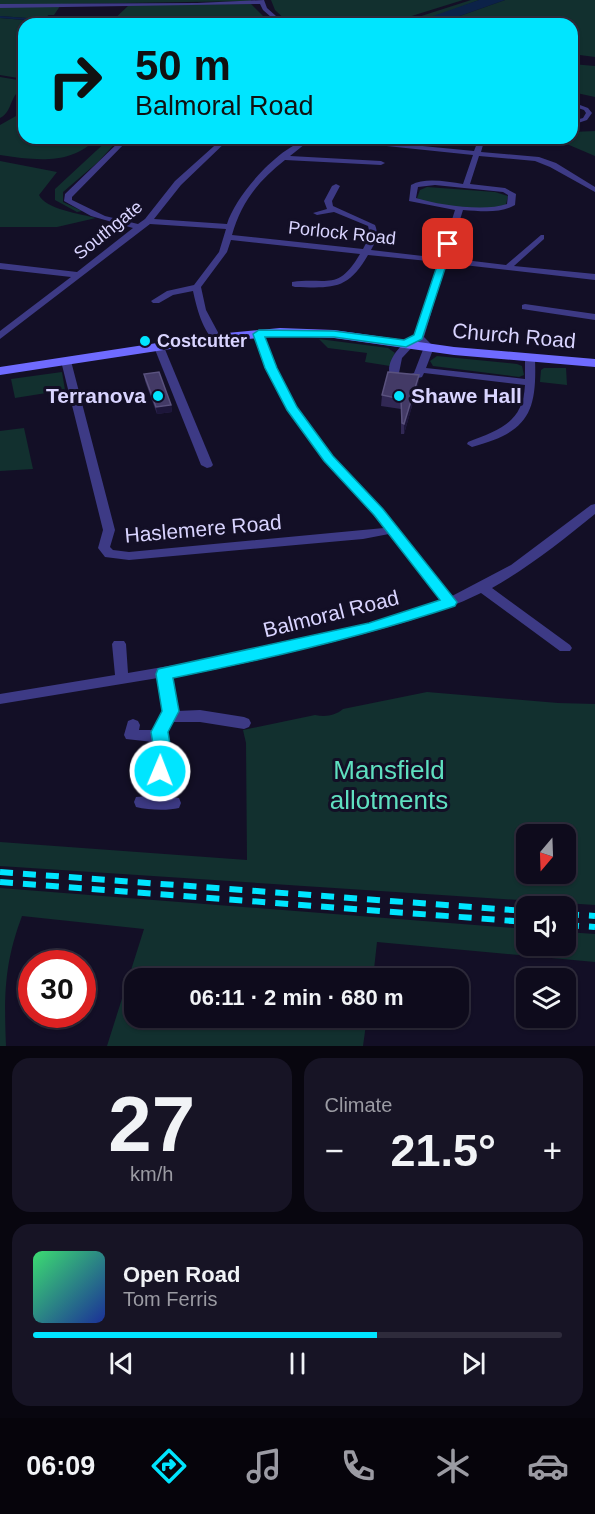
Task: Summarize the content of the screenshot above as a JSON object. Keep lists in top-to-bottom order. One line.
{"streets":{"main road":["Church Road"],"street":["Southgate","Porlock Road","Haslemere Road","Balmoral Road"]},"crossings":[["Church Road","Haslemere Road"]],"parks":["Mansfield allotments"],"places":["Costcutter","Terranova","Shawe Hall"],"north":"bottom","page":{"turn":["50 m","Balmoral Road"],"limit":"30","trip":"06:11 · 2 min · 680 m","tile":[["27","km/h"],"Climate"],"heat":["−","21.5°","+"],"song":["Open Road","Tom Ferris"],"tabs":"06:09"}}
